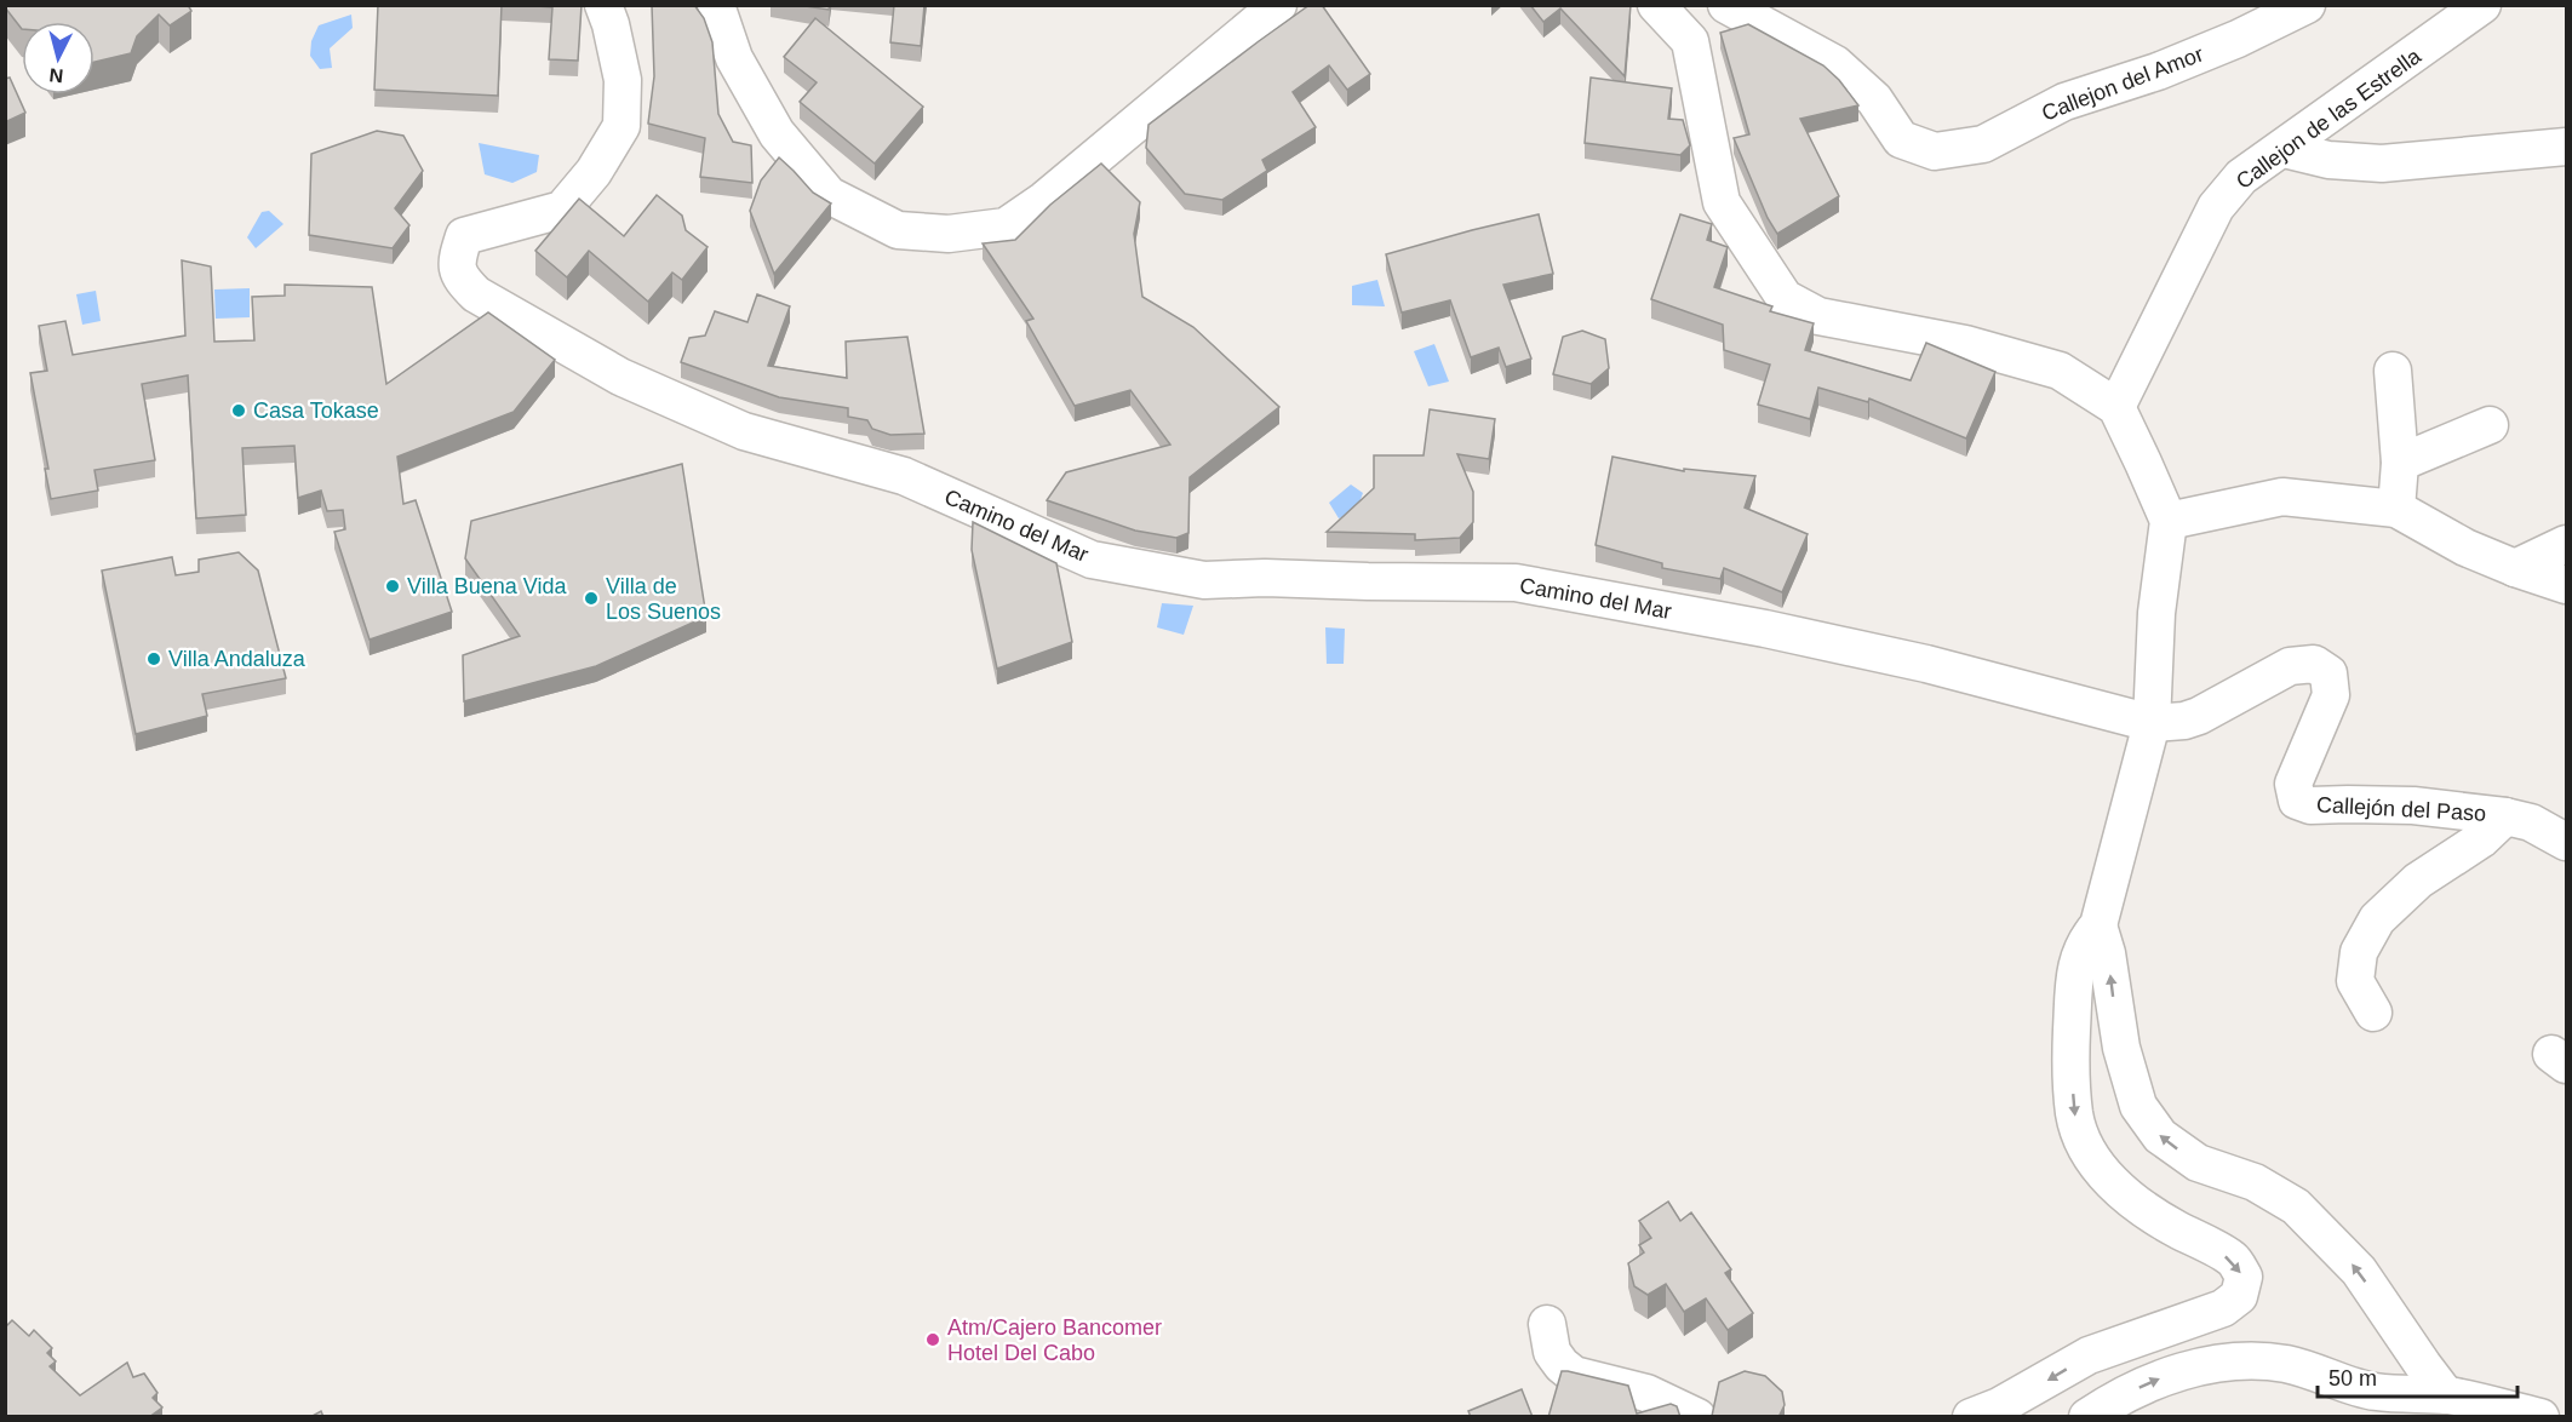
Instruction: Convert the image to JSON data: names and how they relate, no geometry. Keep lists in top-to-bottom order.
{
  "streets": {
    "street": [
      "Callejon del Amor",
      "Callejon de las Estrella",
      "Camino del Mar",
      "Callejón del Paso"
    ]
  },
  "crossings": [
    ["Camino del Mar", "Callejón del Paso"]
  ],
  "places": [
    "Casa Tokase",
    "Villa Buena Vida",
    "Villa de Los Suenos",
    "Villa Andaluza",
    "Atm/Cajero Bancomer Hotel Del Cabo"
  ],
  "scale_bar": "50 m",
  "north": "bottom"
}
